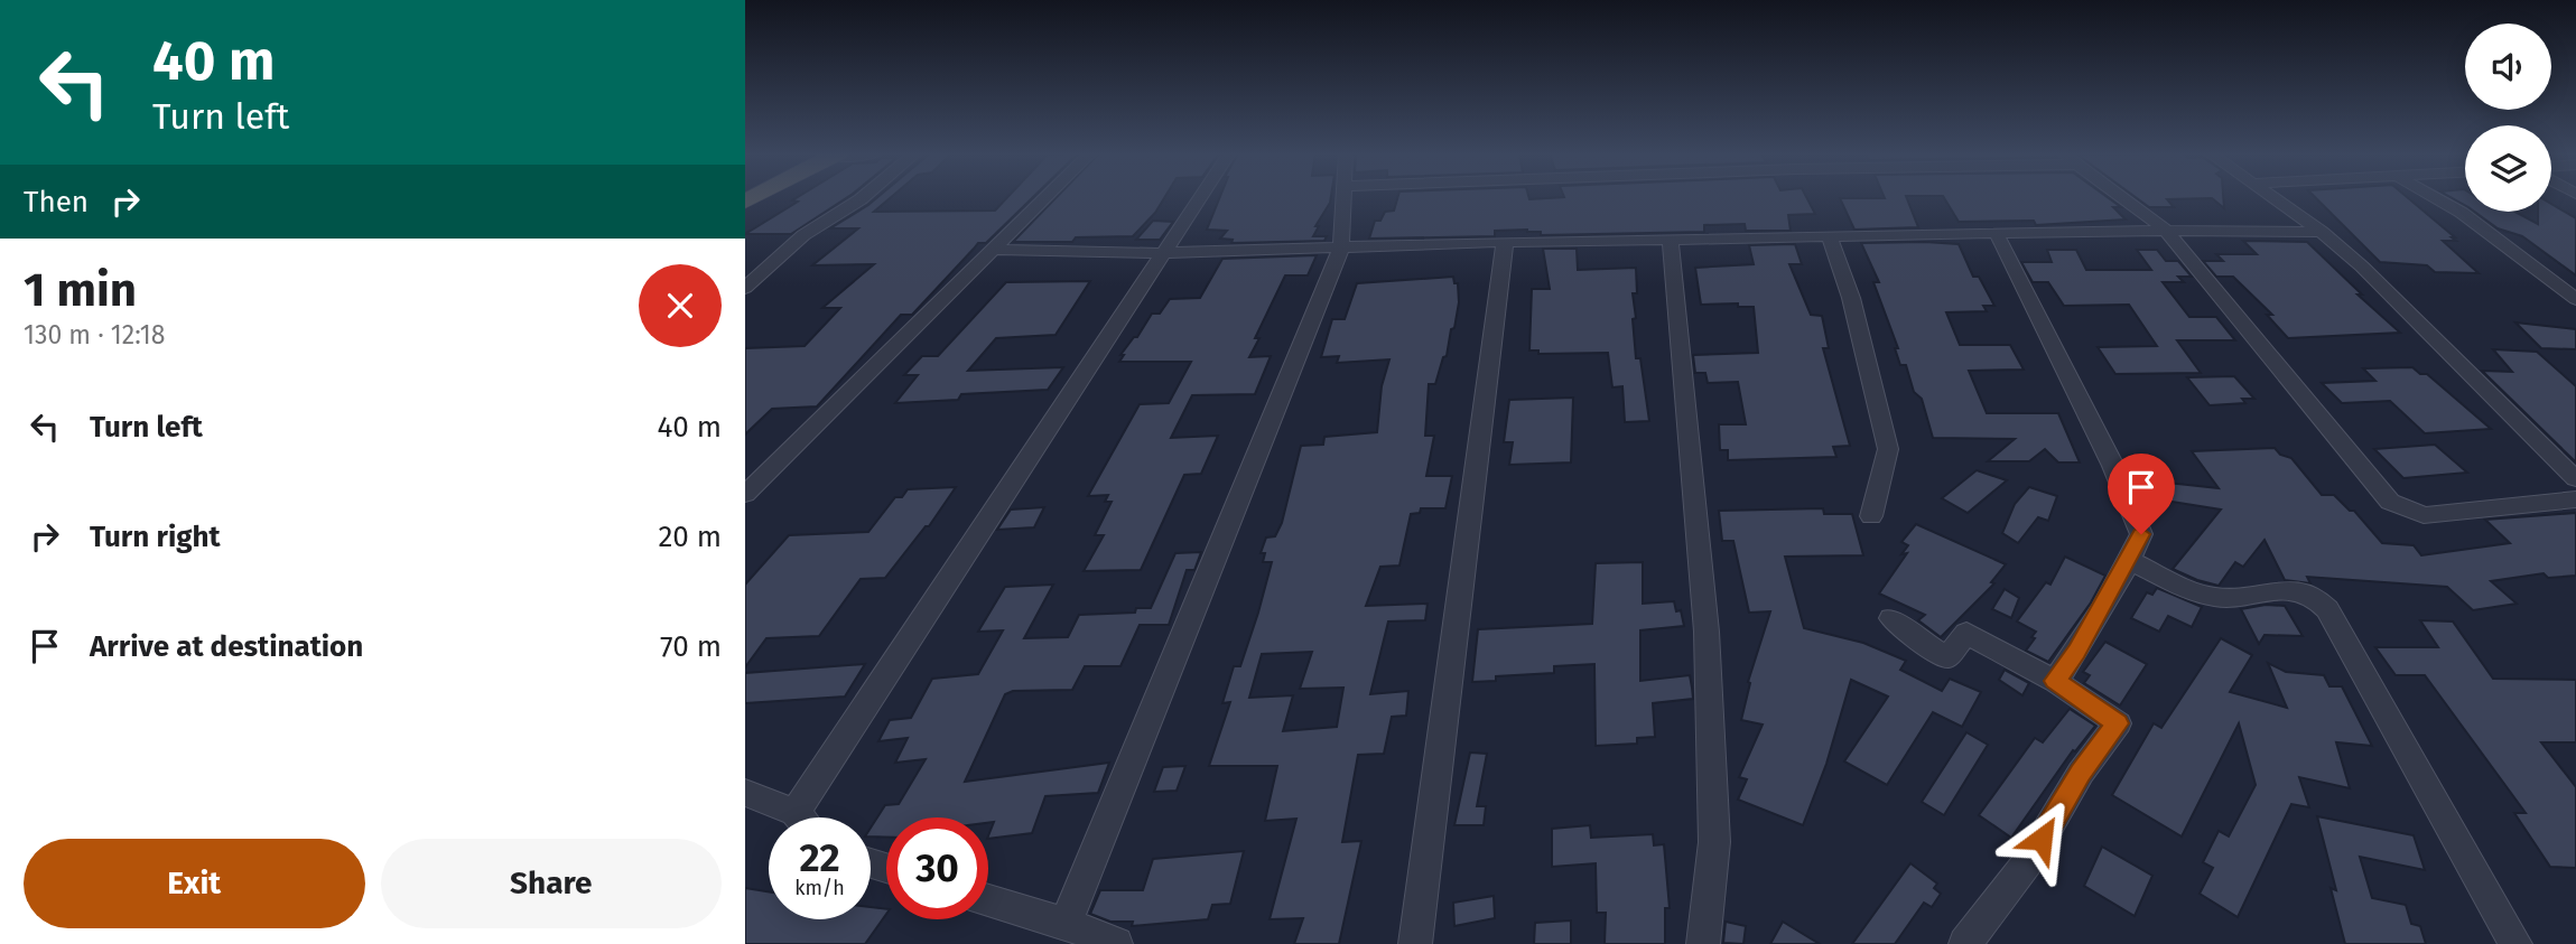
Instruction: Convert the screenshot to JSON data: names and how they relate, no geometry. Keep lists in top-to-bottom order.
{
  "page": {
    "turn": ["40 m", "Turn left"],
    "then": "Then",
    "heading": ["1 min", "130 m · 12:18"],
    "list": [
      {
        "name": "Turn left",
        "value": "40 m"
      },
      {
        "name": "Turn right",
        "value": "20 m"
      },
      {
        "name": "Arrive at destination",
        "value": "70 m"
      }
    ],
    "speed": "22 km/h",
    "limit": "30",
    "buttons": ["Exit", "Share"]
  }
}
